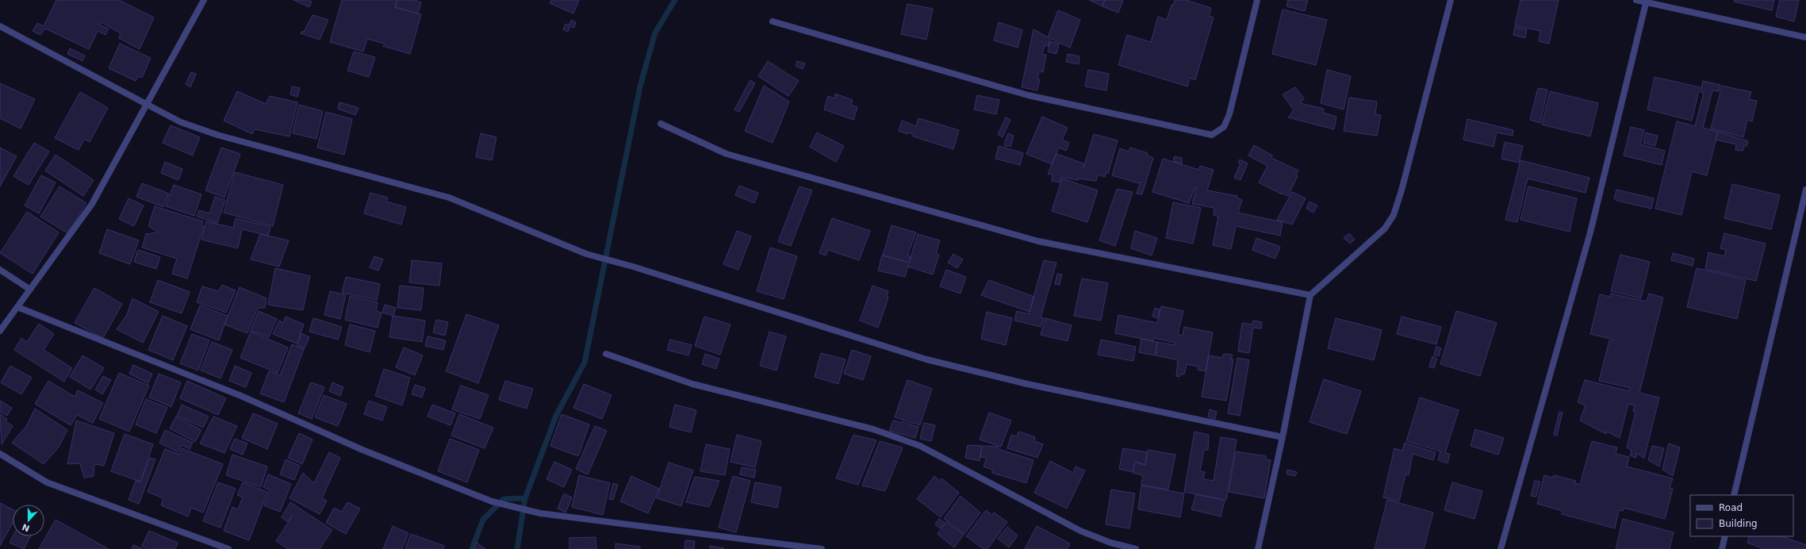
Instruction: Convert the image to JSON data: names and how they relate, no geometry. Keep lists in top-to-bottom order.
{
  "legend": ["Road", "Building"],
  "north": "bottom"
}
